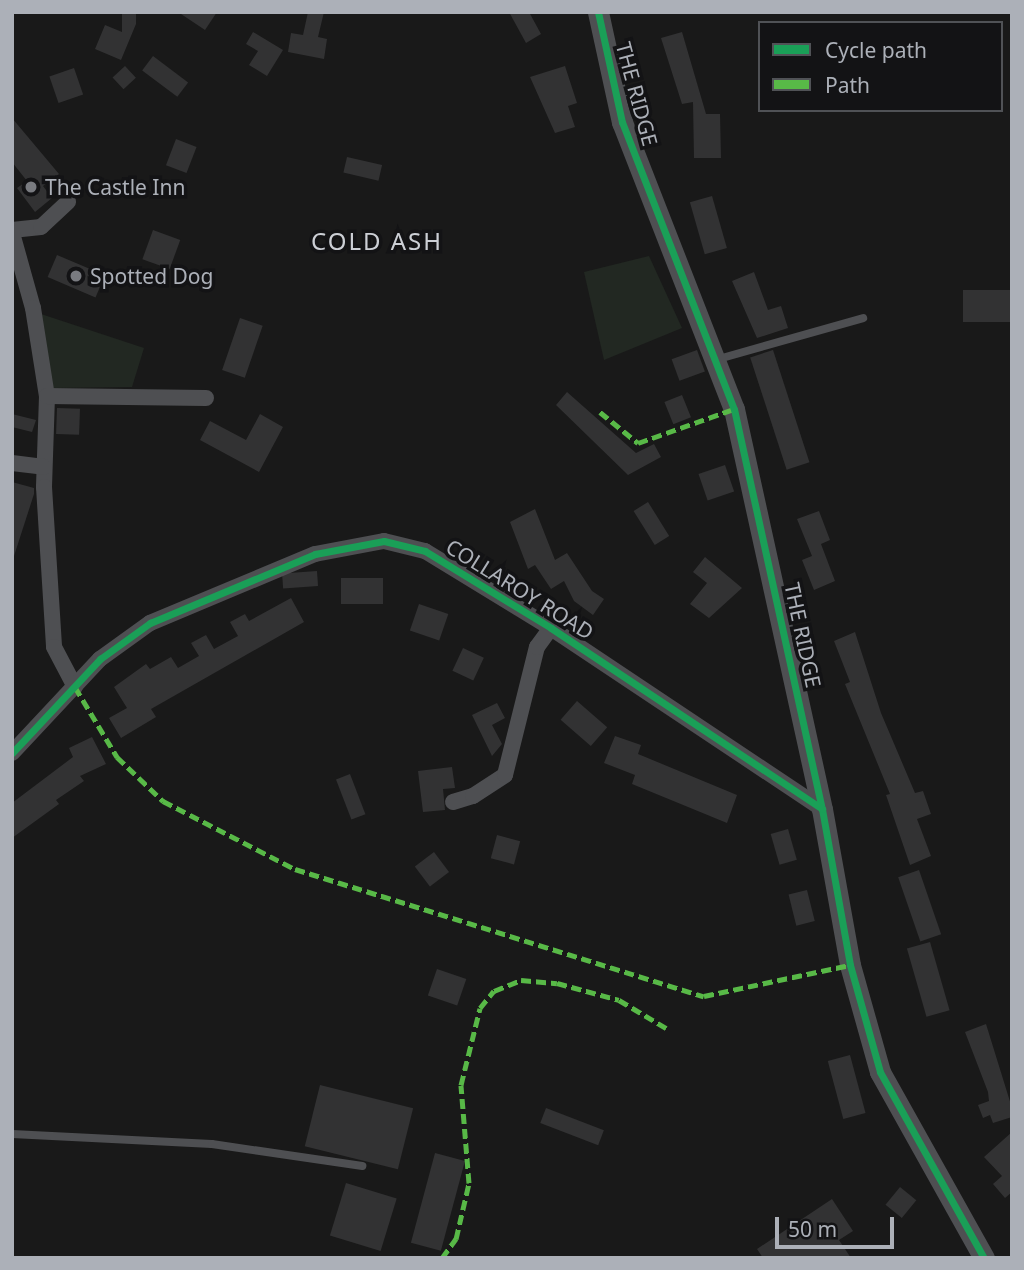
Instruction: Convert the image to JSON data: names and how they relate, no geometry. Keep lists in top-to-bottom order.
{
  "streets": {
    "street": ["THE RIDGE", "COLLAROY ROAD"]
  },
  "crossings": [
    ["THE RIDGE", "COLLAROY ROAD"]
  ],
  "districts": ["COLD ASH"],
  "places": ["The Castle Inn", "Spotted Dog"],
  "legend": ["Cycle path", "Path"],
  "scale_bar": "50 m"
}
